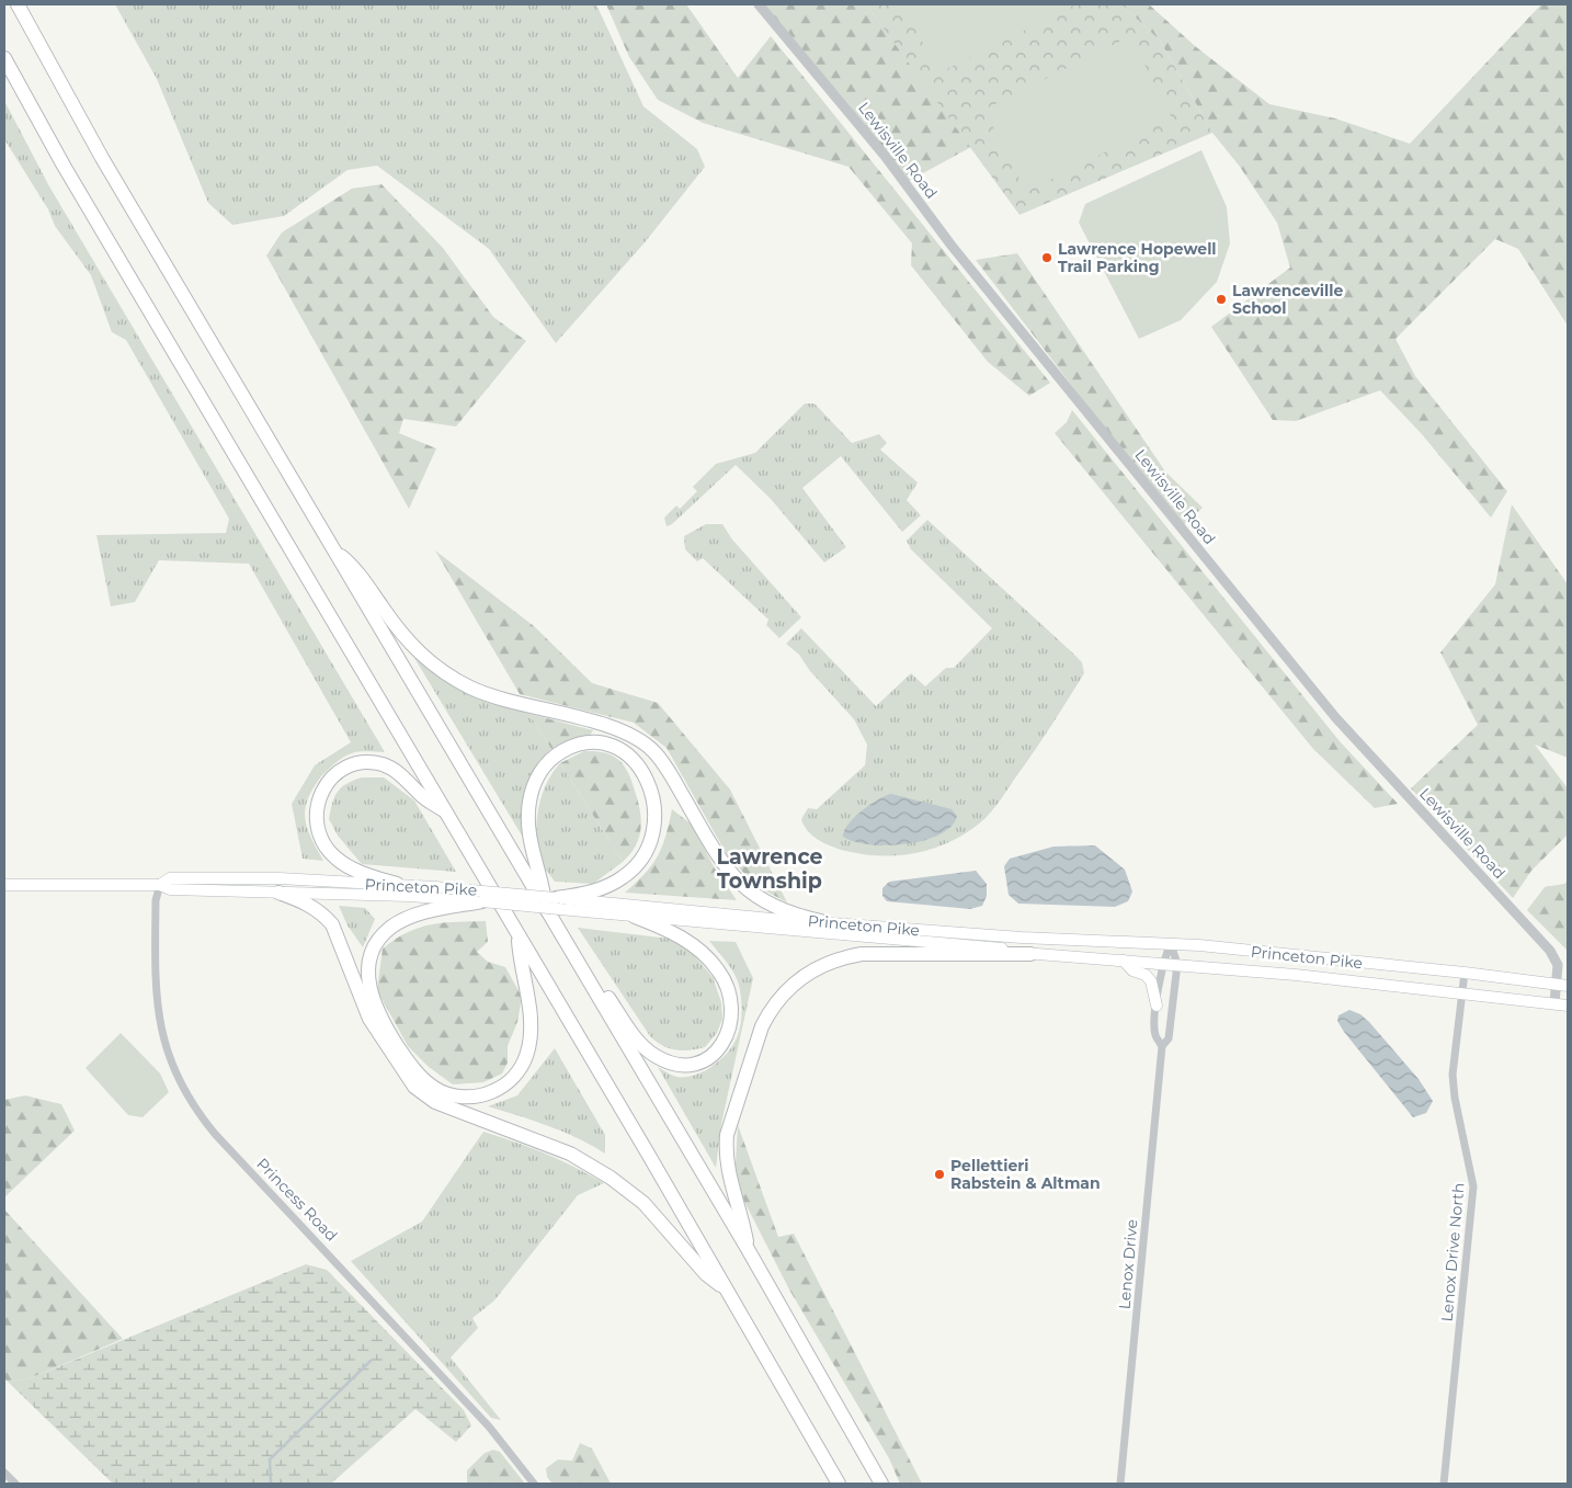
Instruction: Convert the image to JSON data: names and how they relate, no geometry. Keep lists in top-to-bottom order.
{
  "streets": {
    "main road": ["Princeton Pike"],
    "street": [
      "Lewisville Road",
      "Princess Road",
      "Lenox Drive North",
      "Lenox Drive"
    ]
  },
  "crossings": [
    ["Lewisville Road", "Princeton Pike"],
    ["Princeton Pike", "Princess Road"],
    ["Princeton Pike", "Lenox Drive North"],
    ["Princeton Pike", "Lenox Drive"]
  ],
  "districts": ["Lawrence Township"],
  "places": ["Lawrence Hopewell Trail Parking", "Lawrenceville School", "Pellettieri Rabstein & Altman"]
}
